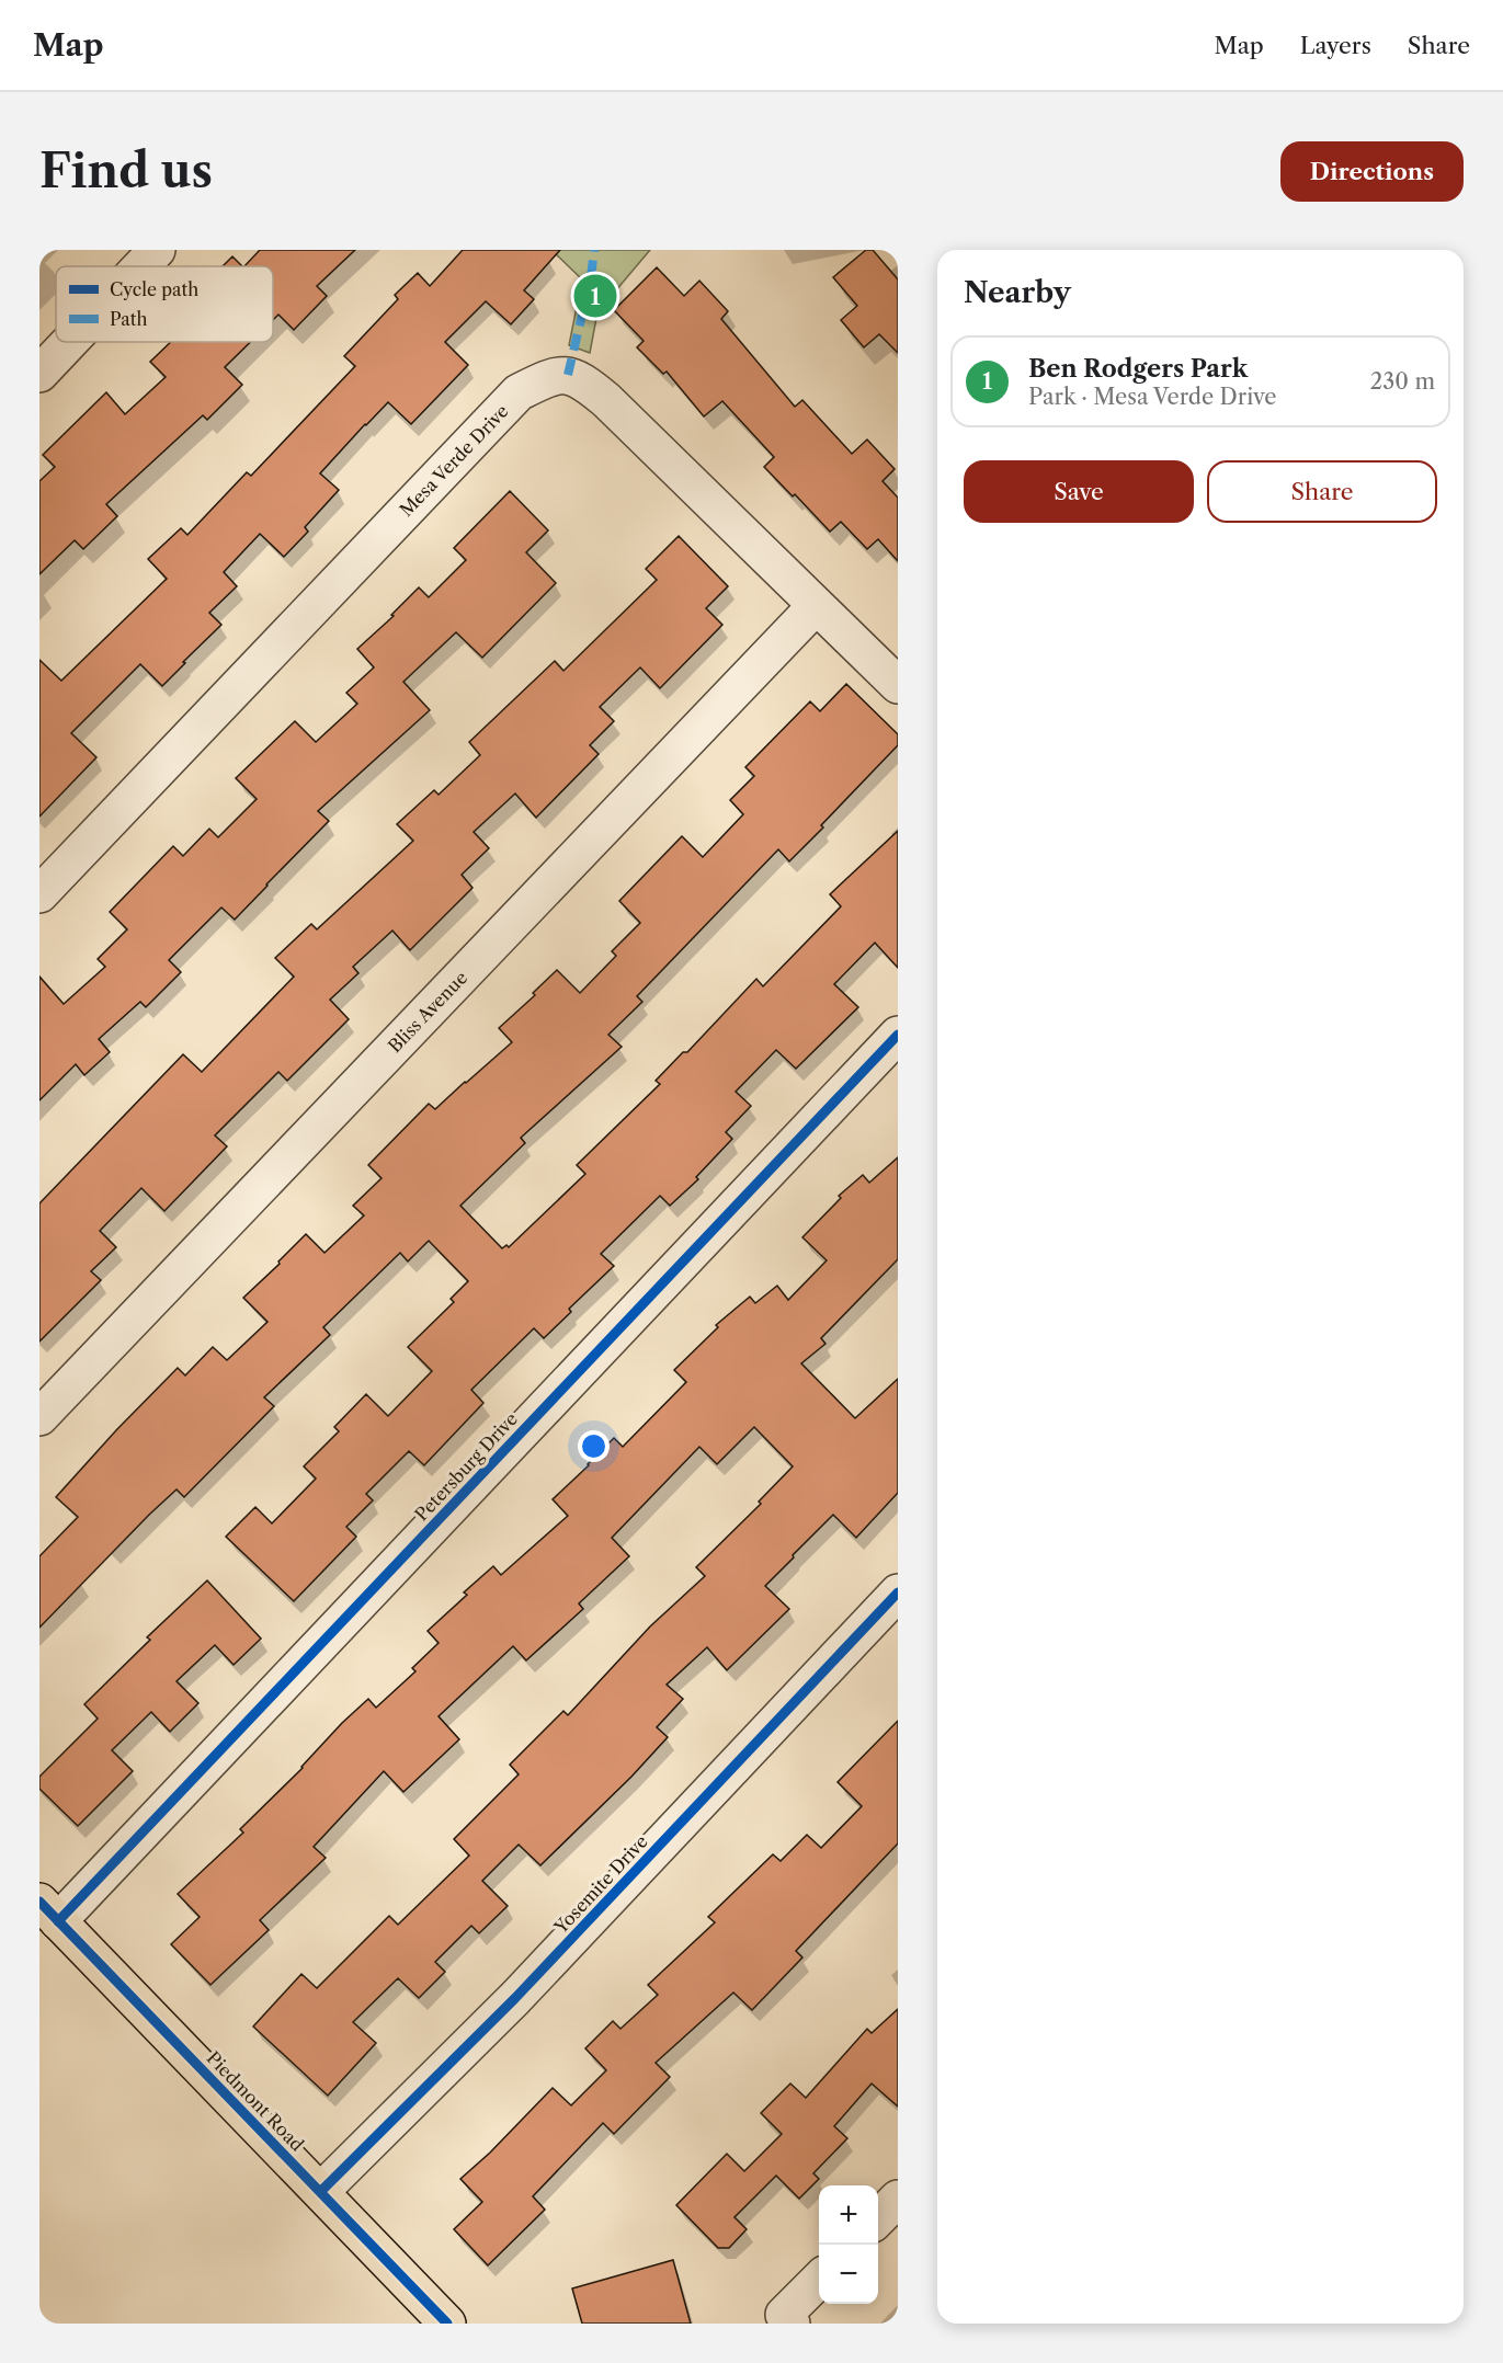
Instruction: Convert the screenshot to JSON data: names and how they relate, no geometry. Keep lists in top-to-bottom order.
{
  "streets": {
    "main road": ["Piedmont Road"],
    "street": [
      "Mesa Verde Drive",
      "Bliss Avenue",
      "Petersburg Drive",
      "Yosemite Drive"
    ]
  },
  "crossings": [
    ["Mesa Verde Drive", "Bliss Avenue"],
    ["Petersburg Drive", "Piedmont Road"],
    ["Yosemite Drive", "Piedmont Road"]
  ],
  "legend": ["Cycle path", "Path"],
  "page": {
    "header": "Map",
    "nav": ["Map", "Layers", "Share"],
    "buttons": [
      "Directions",
      ["Save", "Share"]
    ],
    "title": "Find us",
    "heading": "Nearby",
    "pins": "1",
    "list": [
      {
        "mark": "1",
        "name": "Ben Rodgers Park",
        "note": "Park · Mesa Verde Drive",
        "value": "230 m"
      }
    ],
    "map_buttons": ["+", "−"]
  }
}
